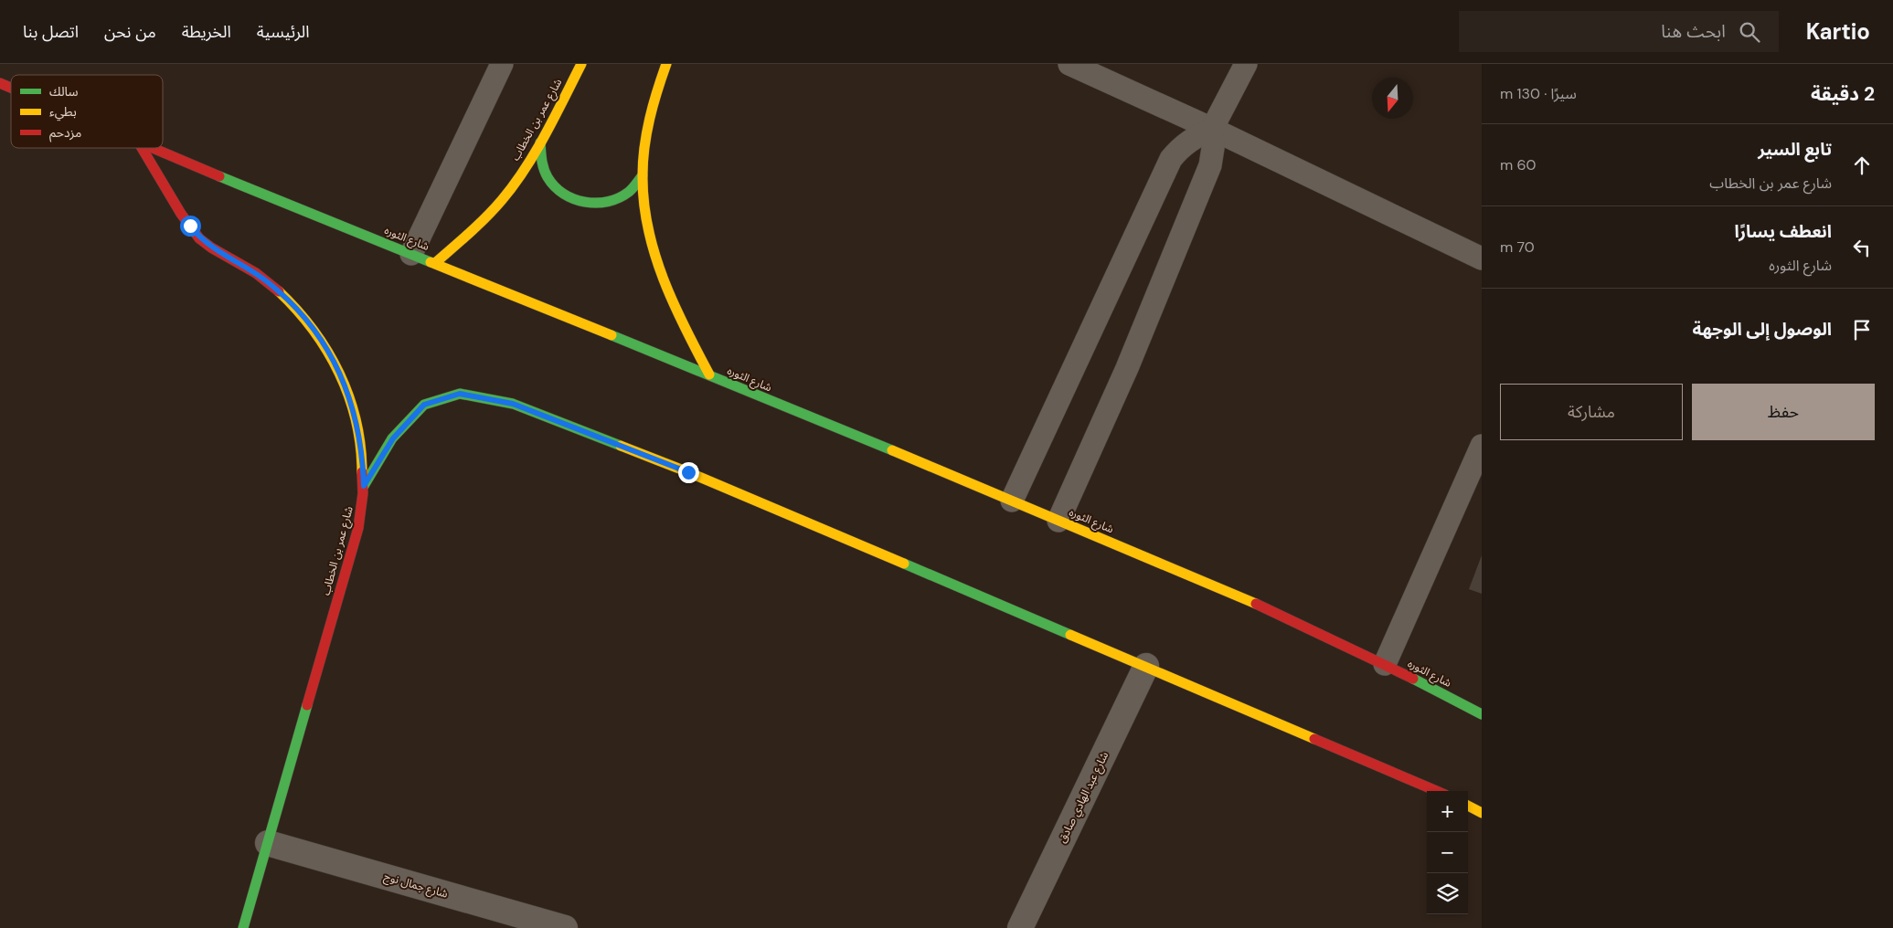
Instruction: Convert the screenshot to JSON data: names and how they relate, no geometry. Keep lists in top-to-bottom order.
{
  "streets": {
    "main road": ["شارع عمر بن الخطاب", "شارع الثوره"],
    "street": ["شارع عبد الهادي صادق", "شارع جمال نوح"]
  },
  "crossings": [
    ["شارع عمر بن الخطاب", "شارع الثوره"],
    ["شارع عمر بن الخطاب", "شارع جمال نوح"]
  ],
  "legend": ["سالك", "بطيء", "مزدحم"],
  "north": "bottom",
  "page": {
    "header": "Kartio",
    "search": "ابحث هنا",
    "nav": [
      "الرئيسية",
      "الخريطة",
      "من نحن",
      "اتصل بنا"
    ],
    "heading": ["2 دقيقة", "سيرًا · 130 m"],
    "list": [
      ["تابع السير", "شارع عمر بن الخطاب", "60 m"],
      ["انعطف يسارًا", "شارع الثوره", "70 m"],
      "الوصول إلى الوجهة"
    ],
    "buttons": ["حفظ", "مشاركة"],
    "map_buttons": ["+", "−"]
  }
}
